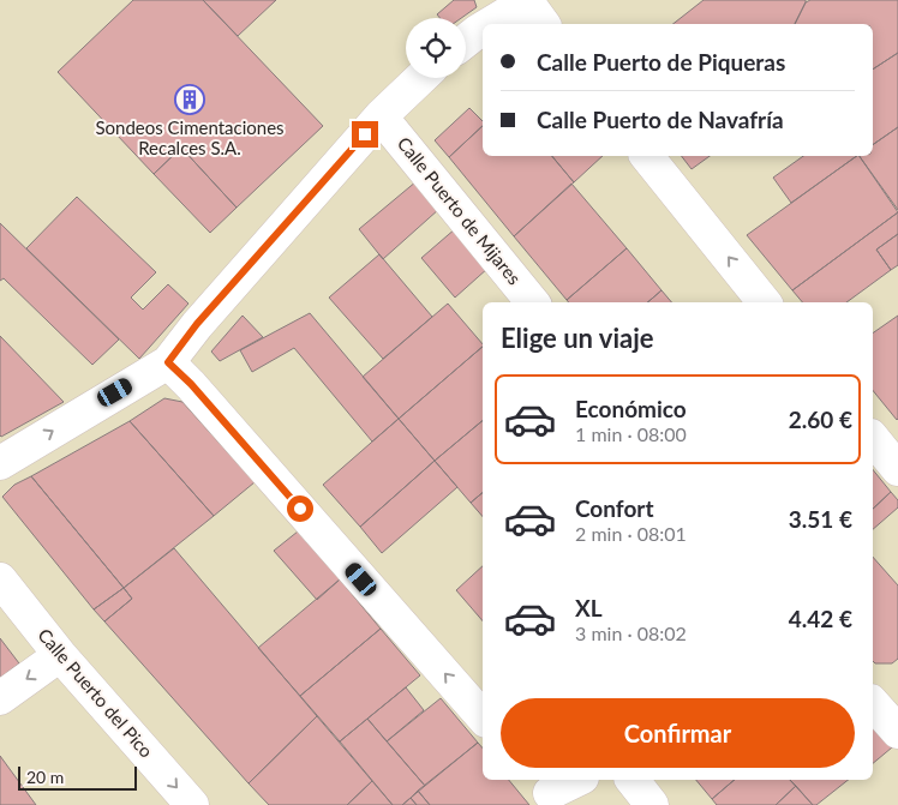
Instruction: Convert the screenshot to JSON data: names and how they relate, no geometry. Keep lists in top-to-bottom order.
{
  "streets": {
    "street": ["Calle Puerto de Mijares", "Calle Puerto del Pico"]
  },
  "places": {
    "building": ["Sondeos Cimentaciones Recalces S.A."]
  },
  "scale_bar": "20 m",
  "page": {
    "banner": ["Calle Puerto de Piqueras", "Calle Puerto de Navafría"],
    "heading": "Elige un viaje",
    "list": [
      {
        "name": "Económico",
        "note": "1 min · 08:00",
        "value": "2.60 €"
      },
      {
        "name": "Confort",
        "note": "2 min · 08:01",
        "value": "3.51 €"
      },
      {
        "name": "XL",
        "note": "3 min · 08:02",
        "value": "4.42 €"
      }
    ],
    "buttons": "Confirmar",
    "scale": "20 m"
  }
}
